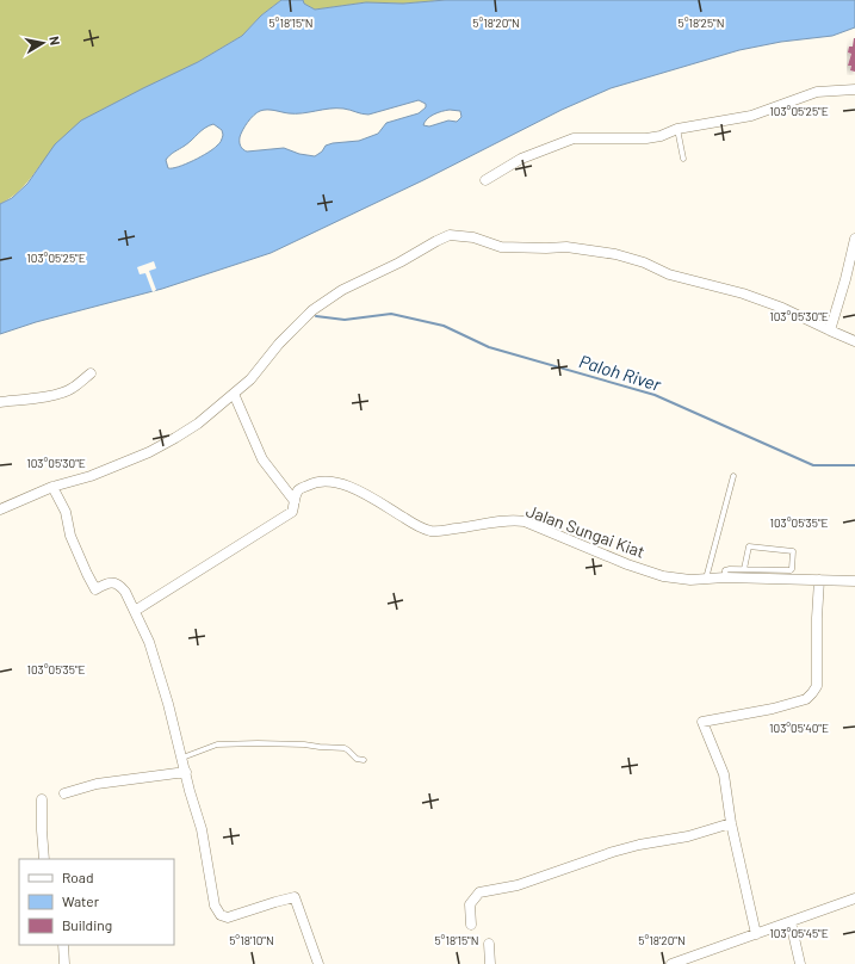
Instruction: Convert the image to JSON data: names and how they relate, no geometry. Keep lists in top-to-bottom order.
{
  "streets": {
    "street": ["Jalan Sungai Kiat"]
  },
  "water": ["Paloh River"],
  "legend": ["Road", "Water", "Building"],
  "north": "right",
  "coordinates": [
    "5°18'15\"N",
    "5°18'20\"N",
    "5°18'25\"N",
    "103°05'25\"E",
    "103°05'30\"E",
    "103°05'35\"E",
    "103°05'40\"E",
    "103°05'45\"E",
    "5°18'10\"N"
  ]
}
